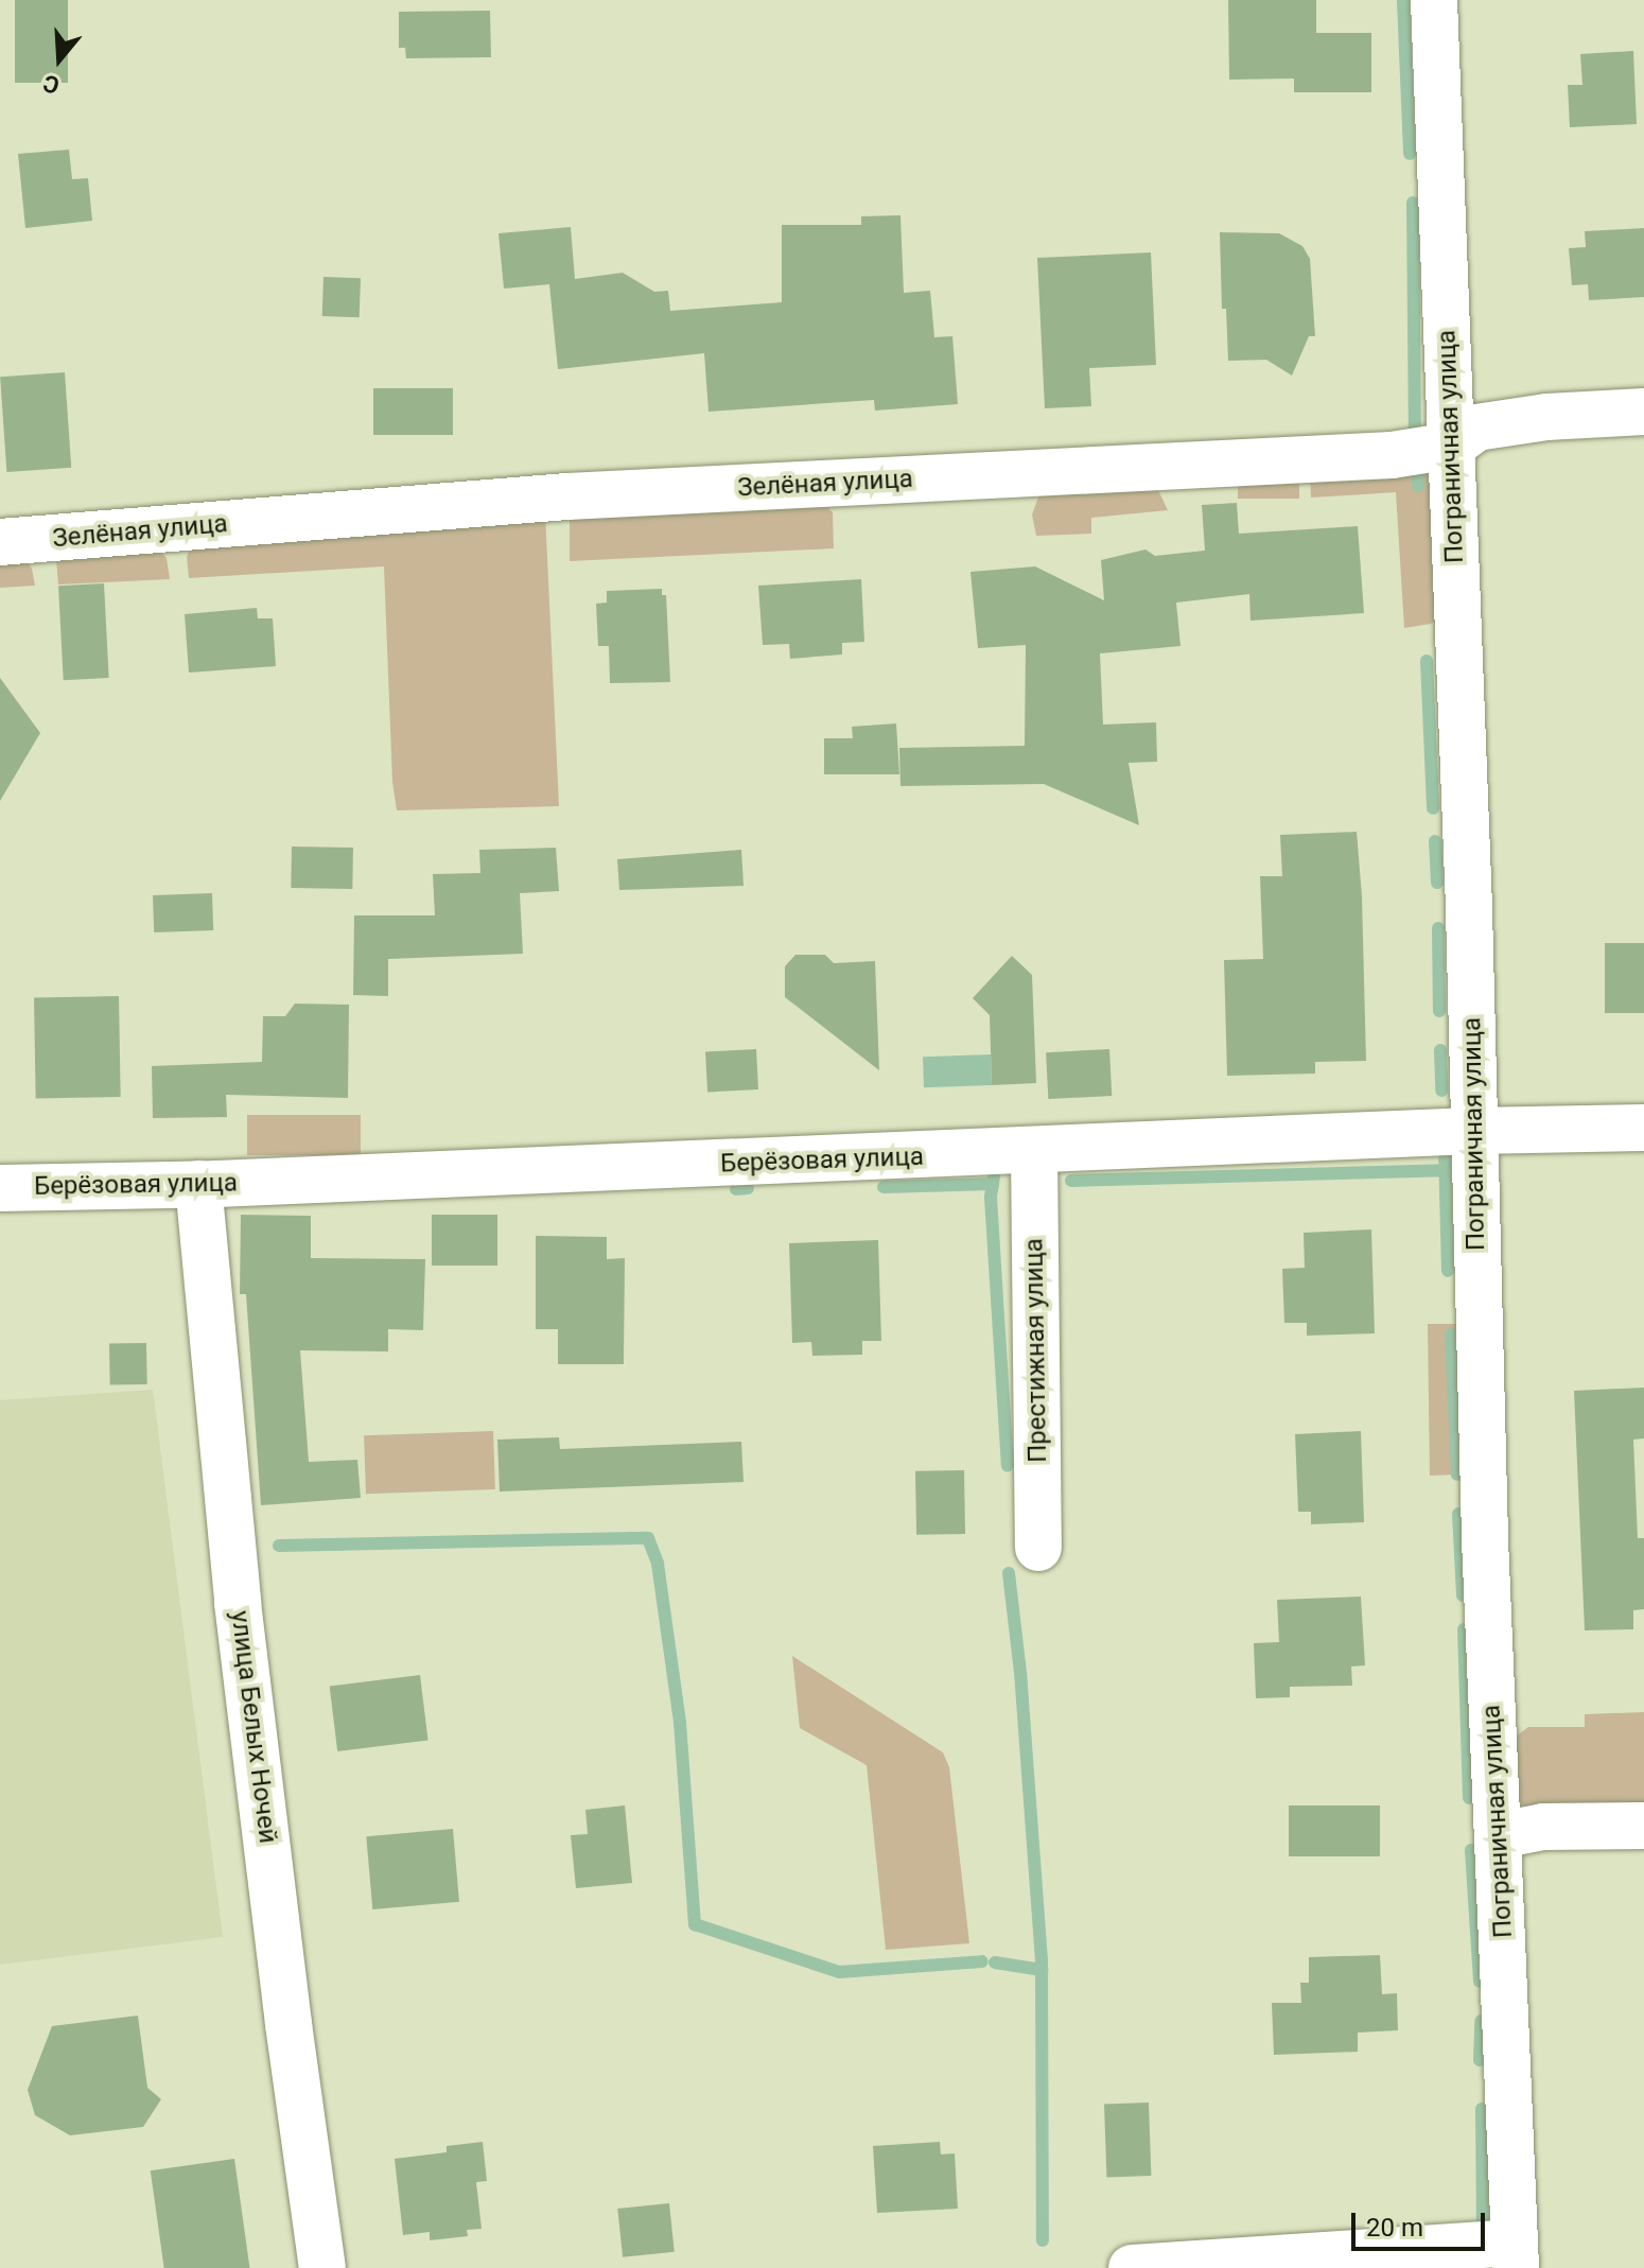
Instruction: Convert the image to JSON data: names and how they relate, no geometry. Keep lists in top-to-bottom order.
{
  "streets": {
    "street": [
      "Пограничная улица",
      "Зелёная улица",
      "Берёзовая улица",
      "Престижная улица",
      "улица Белых Ночей"
    ]
  },
  "crossings": [
    ["Пограничная улица", "Зелёная улица"],
    ["Пограничная улица", "Берёзовая улица"],
    ["Берёзовая улица", "Престижная улица"],
    ["Берёзовая улица", "улица Белых Ночей"]
  ],
  "scale_bar": "20 m",
  "north": "bottom"
}
